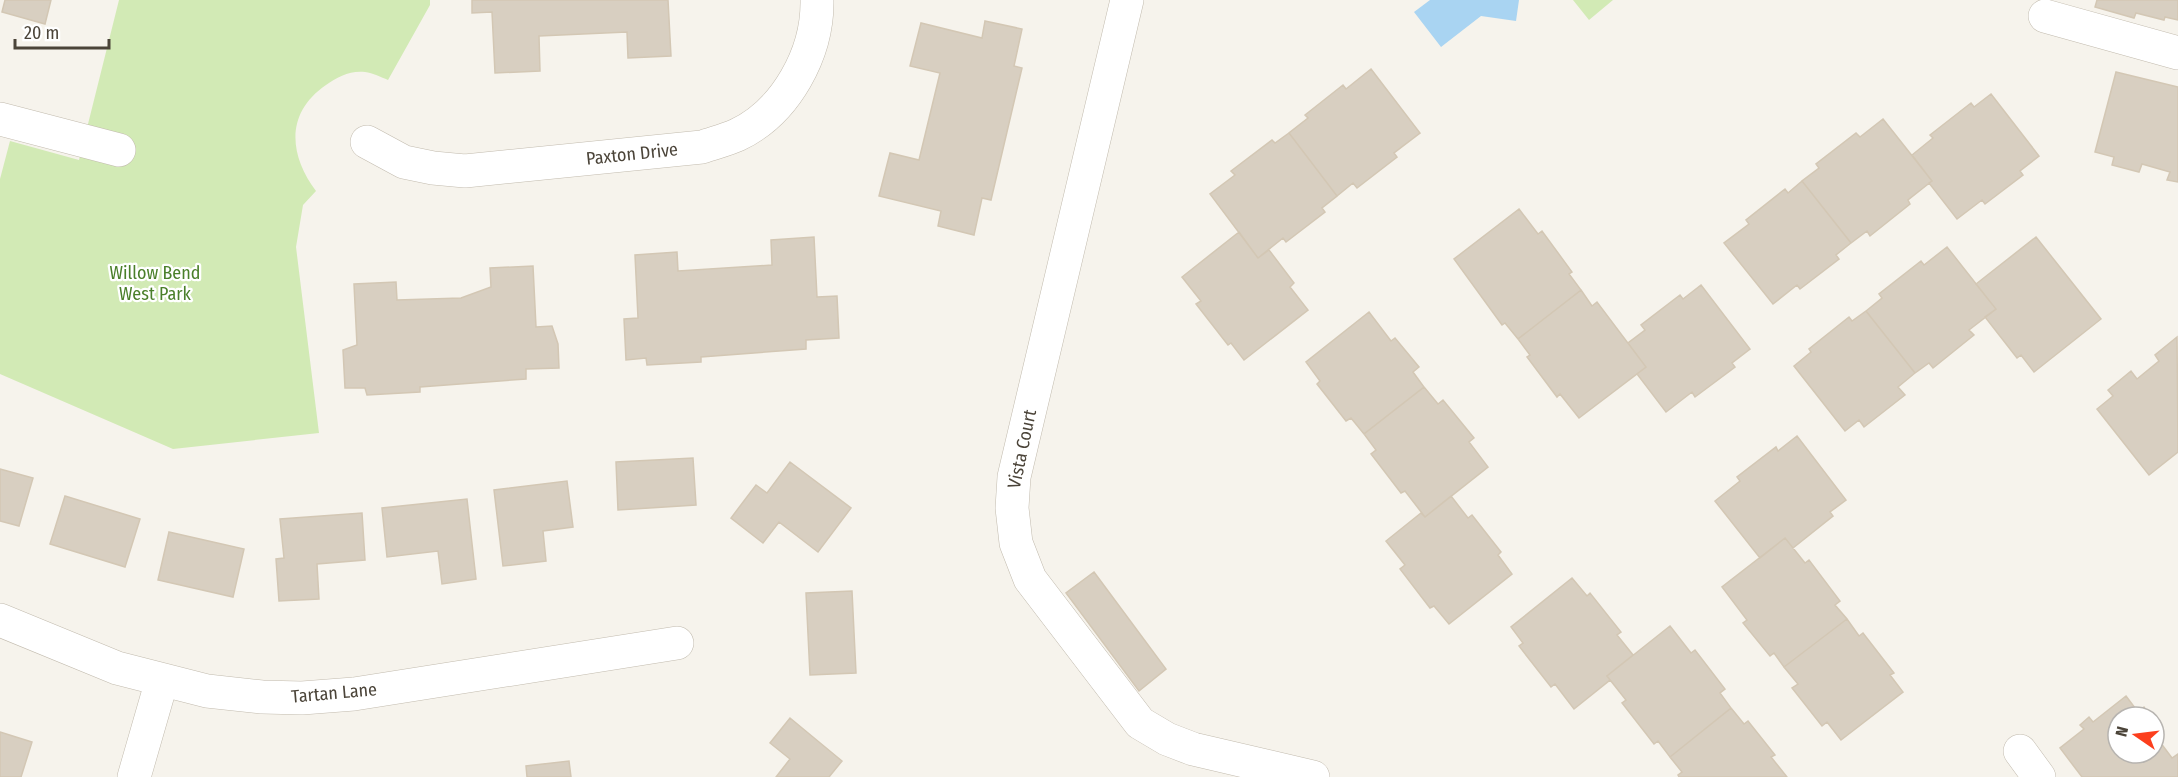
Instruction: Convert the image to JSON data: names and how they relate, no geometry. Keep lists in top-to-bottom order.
{
  "streets": {
    "street": ["Paxton Drive", "Vista Court", "Tartan Lane"]
  },
  "parks": ["Willow Bend West Park"],
  "scale_bar": "20 m",
  "north": "left"
}
